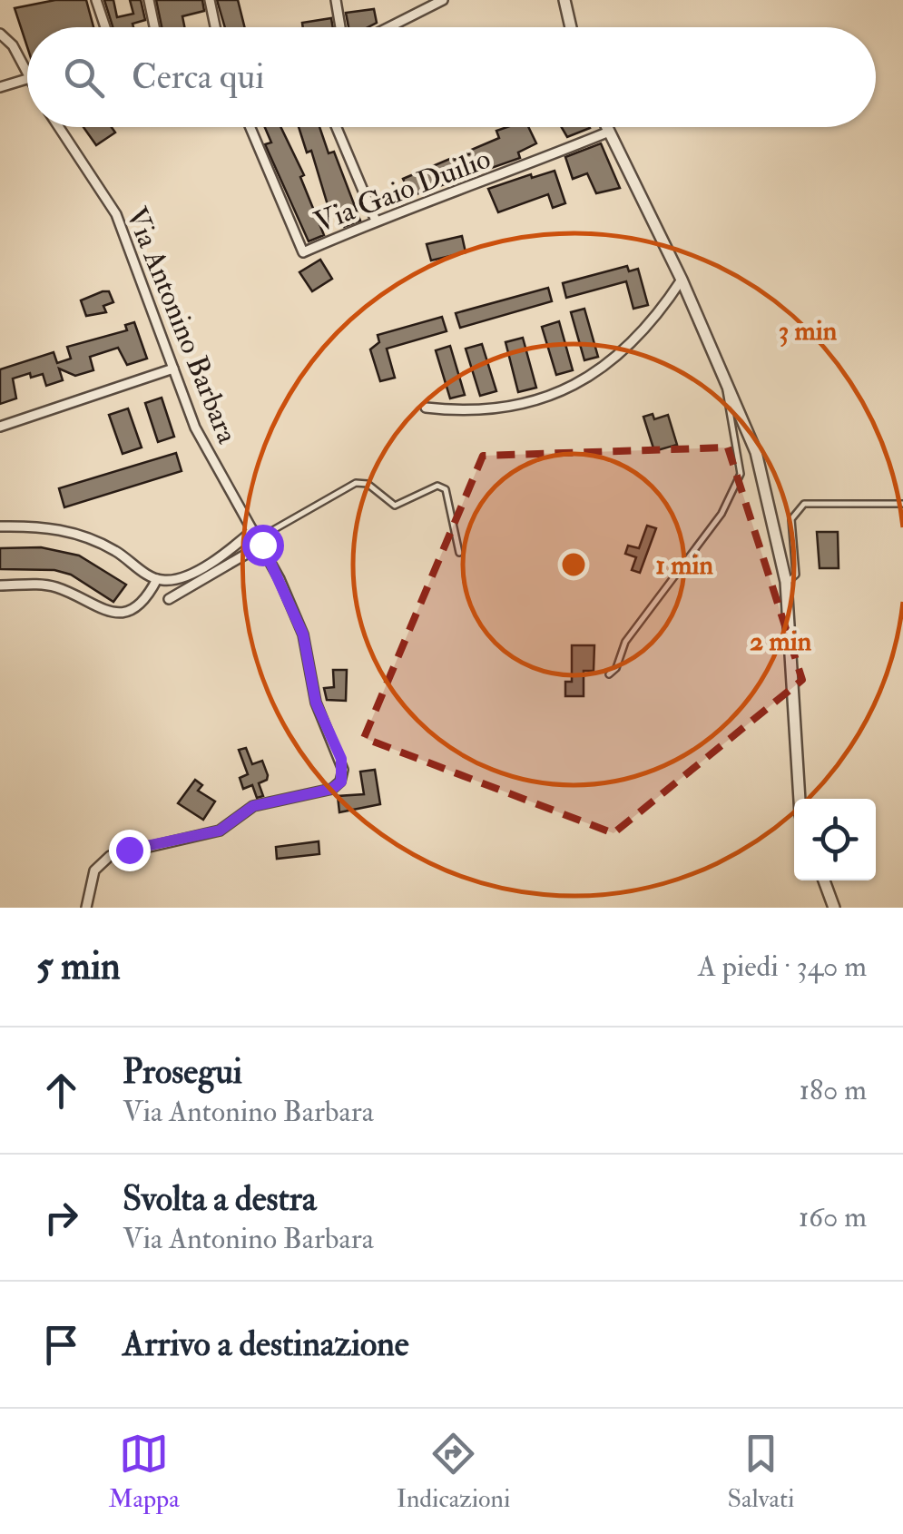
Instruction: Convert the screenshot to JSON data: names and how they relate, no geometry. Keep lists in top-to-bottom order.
{
  "streets": {
    "street": ["Via Gaio Duilio", "Via Antonino Barbara"]
  },
  "page": {
    "search": "Cerca qui",
    "heading": ["5 min", "A piedi · 340 m"],
    "list": [
      ["Prosegui", "Via Antonino Barbara", "180 m"],
      ["Svolta a destra", "Via Antonino Barbara", "160 m"],
      "Arrivo a destinazione"
    ],
    "nav": ["Mappa", "Indicazioni", "Salvati"]
  },
  "rings": ["3 min", "1 min", "2 min"]
}
